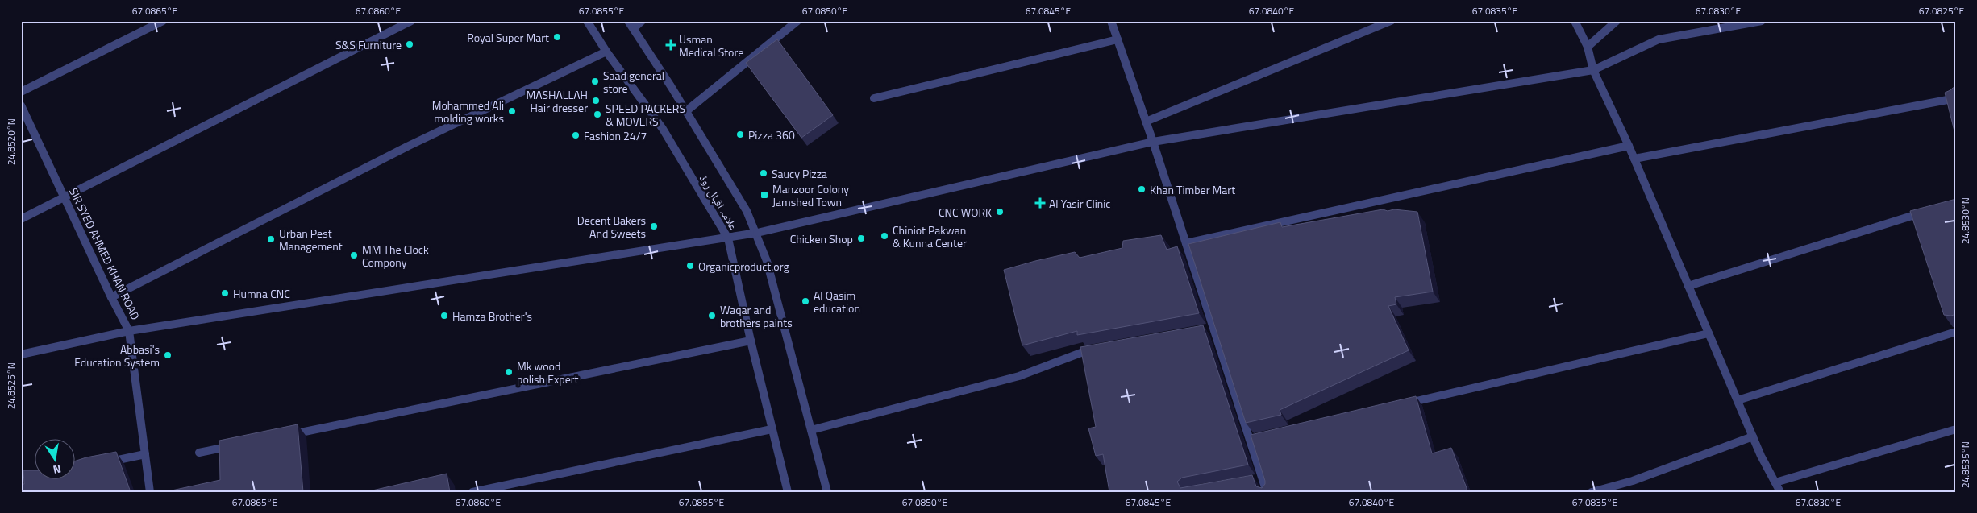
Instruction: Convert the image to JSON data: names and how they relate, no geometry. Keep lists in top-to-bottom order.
{
  "streets": {
    "street": ["علامہ اقبال روڈ", "SIR SYED AHMED KHAN ROAD"]
  },
  "places": {
    "other": [
      "Royal Super Mart",
      "S&S Furniture",
      "Saad general store",
      "MASHALLAH Hair dresser",
      "Mohammed Ali molding works",
      "SPEED PACKERS & MOVERS",
      "Pizza 360",
      "Fashion 24/7",
      "Saucy Pizza",
      "Khan Timber Mart",
      "CNC WORK",
      "Decent Bakers And Sweets",
      "Chiniot Pakwan & Kunna Center",
      "Chicken Shop",
      "Urban Pest Management",
      "MM The Clock Compony",
      "Organicproduct.org",
      "Humna CNC",
      "Al Qasim education",
      "Hamza Brother's",
      "Waqar and brothers paints",
      "Abbasi's Education System",
      "Mk wood polish Expert"
    ],
    "health": ["Usman Medical Store", "Al Yasir Clinic"],
    "transit": ["Manzoor Colony Jamshed Town"]
  },
  "north": "bottom",
  "coordinates": [
    "67.0865°E",
    "67.0860°E",
    "67.0855°E",
    "67.0850°E",
    "67.0845°E",
    "67.0840°E",
    "67.0835°E",
    "67.0830°E",
    "67.0825°E",
    "24.8520°N",
    "24.8530°N",
    "24.8525°N",
    "24.8535°N"
  ]
}
